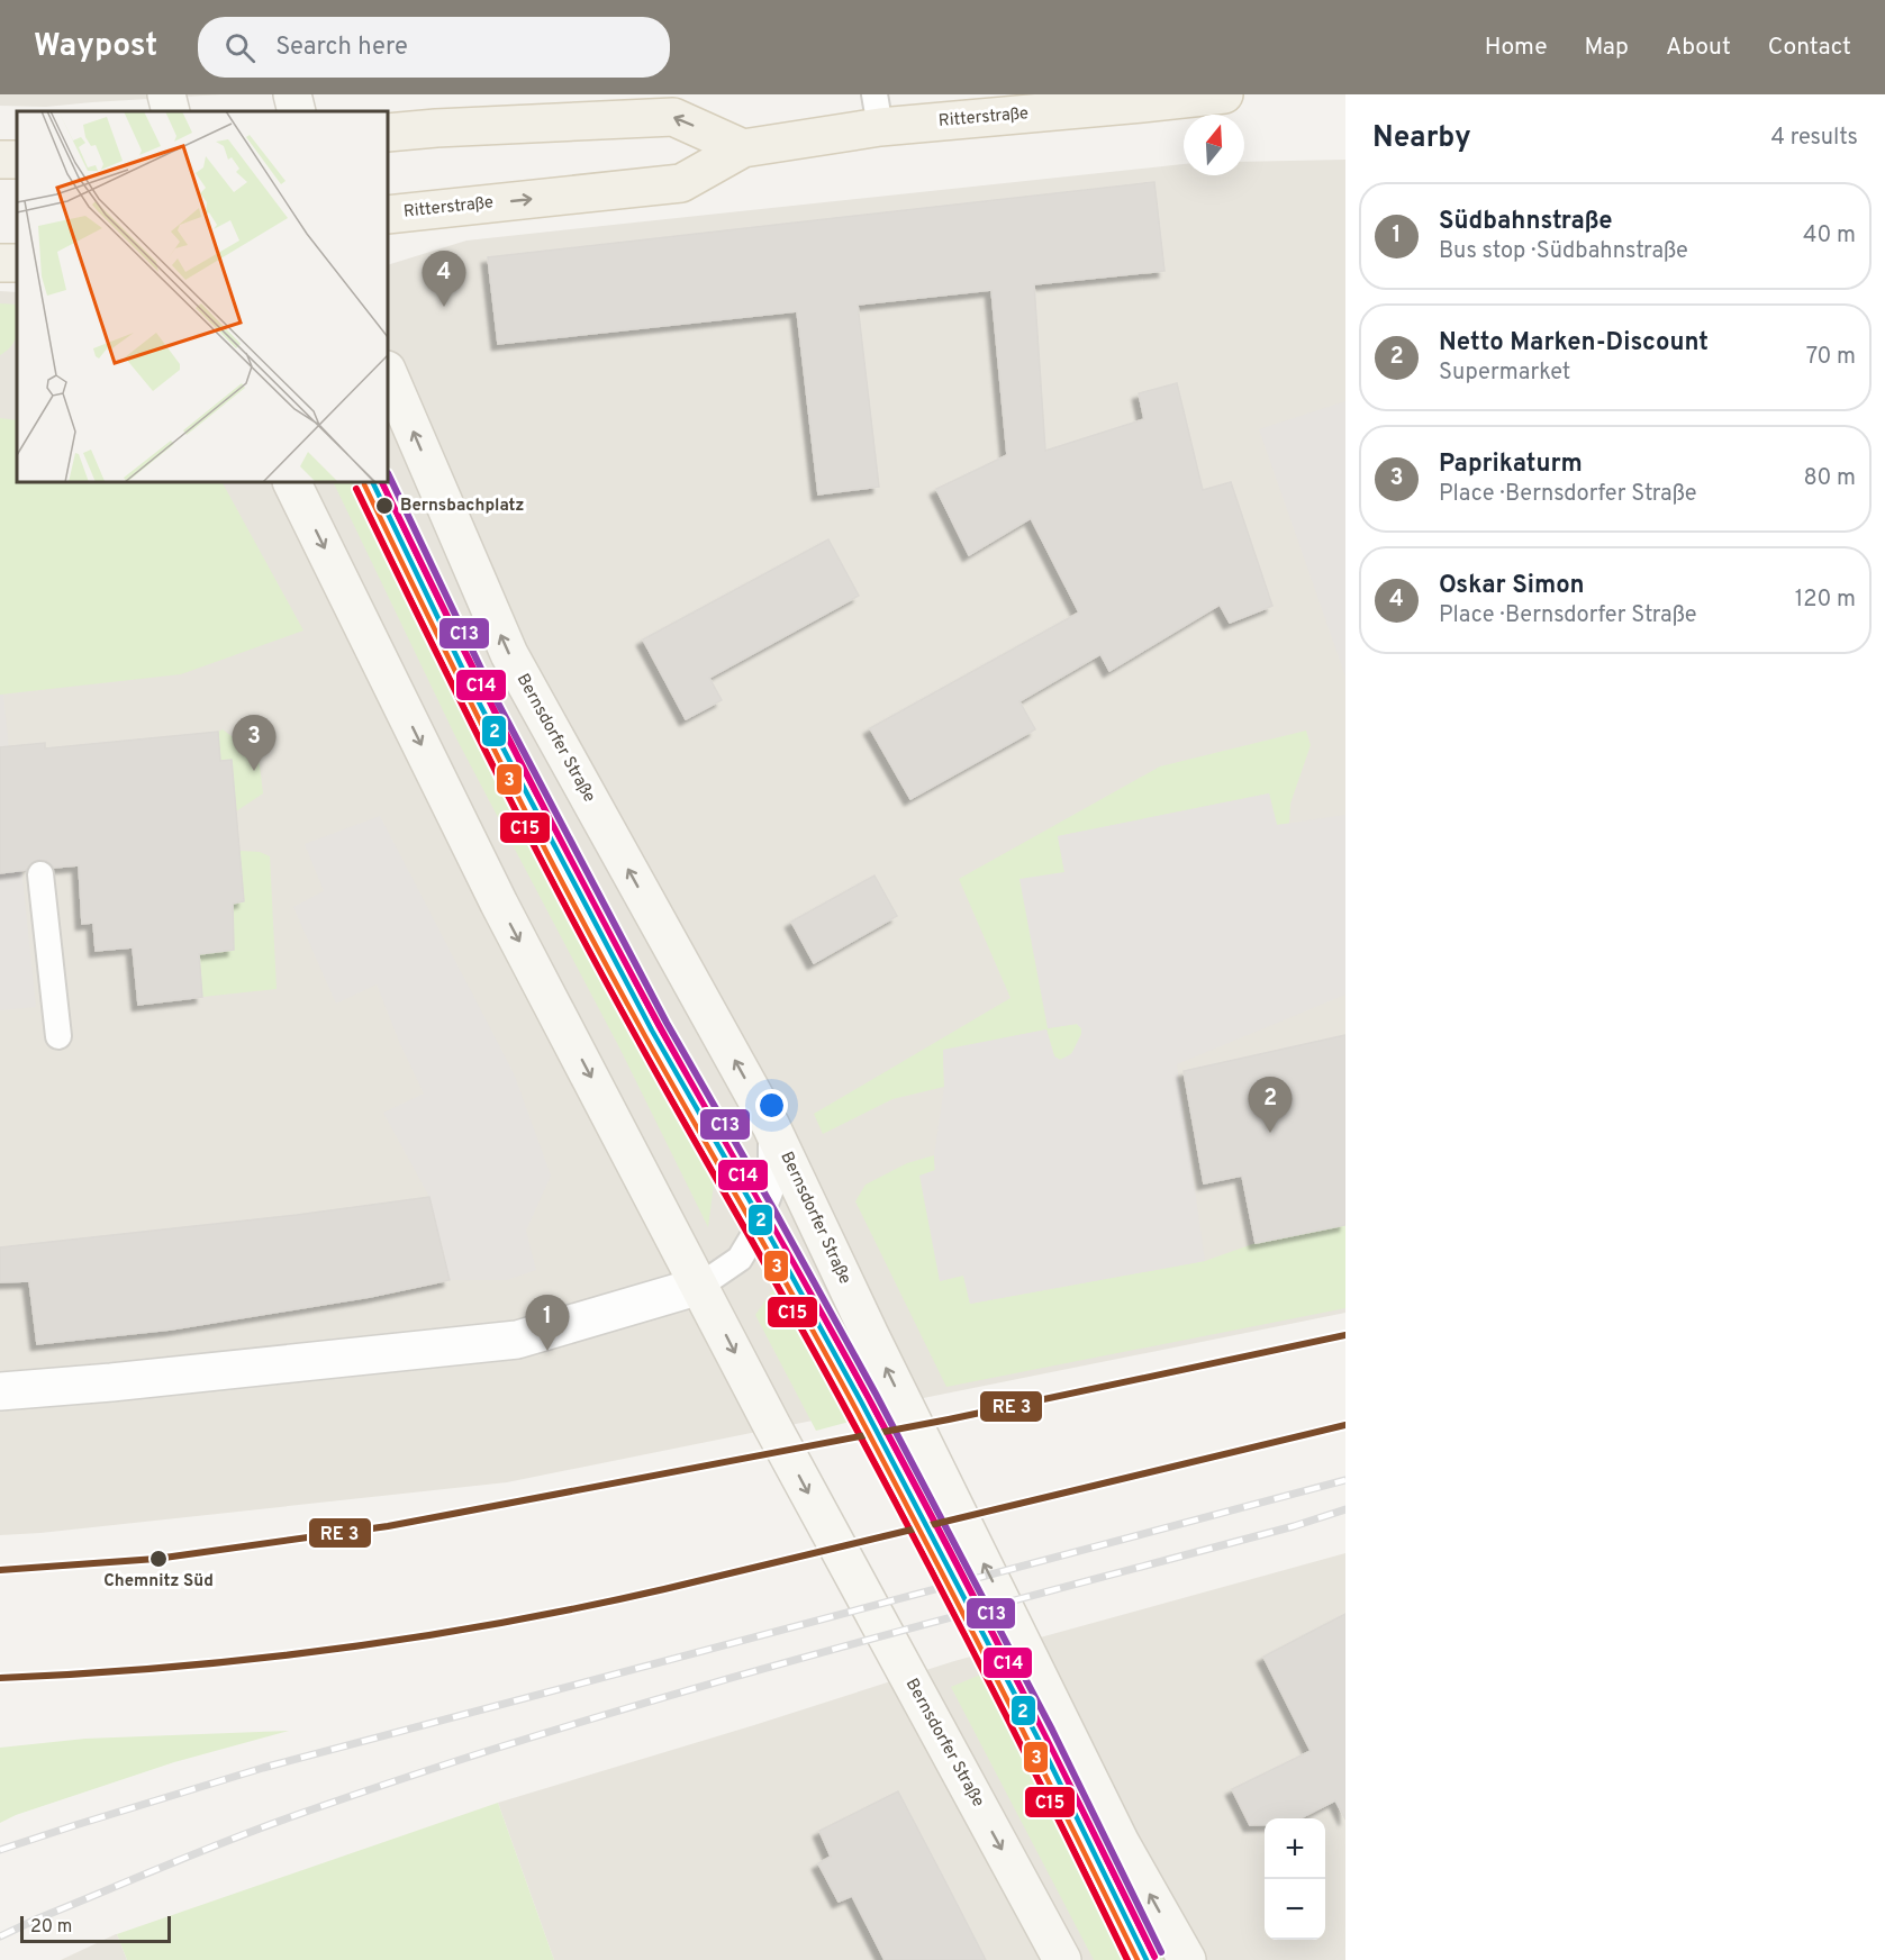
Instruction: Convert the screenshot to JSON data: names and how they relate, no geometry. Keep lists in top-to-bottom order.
{
  "streets": {
    "main road": ["Ritterstraße"],
    "street": ["Bernsdorfer Straße"]
  },
  "places": ["Bernsbachplatz", "Chemnitz Süd"],
  "lines": [
    "transit line C13",
    "transit line 2",
    "transit line C14",
    "tram line 3",
    "transit line C15"
  ],
  "scale_bar": "20 m",
  "north": "top",
  "page": {
    "header": "Waypost",
    "search": "Search here",
    "nav": [
      "Home",
      "Map",
      "About",
      "Contact"
    ],
    "heading": ["Nearby", "4 results"],
    "list": [
      {
        "mark": "1",
        "name": "Südbahnstraße",
        "note": "Bus stop · Südbahnstraße",
        "value": "40 m"
      },
      {
        "mark": "2",
        "name": "Netto Marken-Discount",
        "note": "Supermarket",
        "value": "70 m"
      },
      {
        "mark": "3",
        "name": "Paprikaturm",
        "note": "Place · Bernsdorfer Straße",
        "value": "80 m"
      },
      {
        "mark": "4",
        "name": "Oskar Simon",
        "note": "Place · Bernsdorfer Straße",
        "value": "120 m"
      }
    ],
    "pins": [
      "4",
      "3",
      "2",
      "1"
    ],
    "map_buttons": ["+", "−"],
    "scale": "20 m"
  }
}
